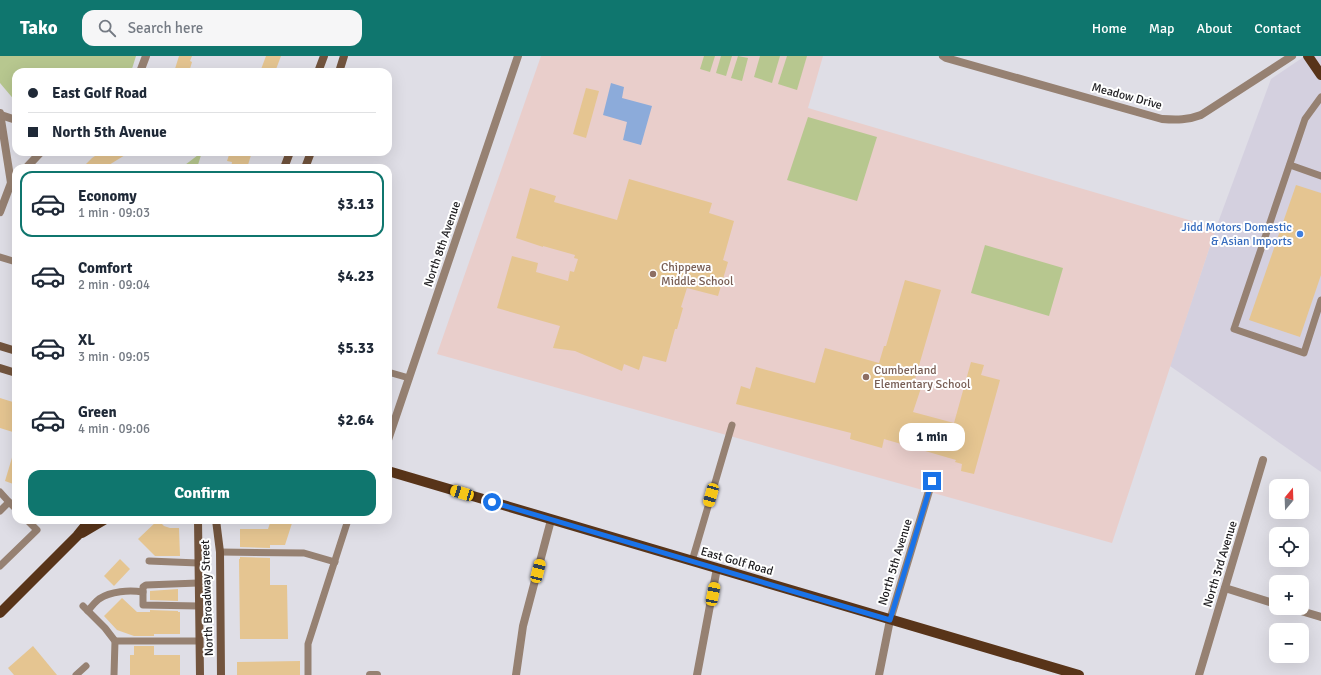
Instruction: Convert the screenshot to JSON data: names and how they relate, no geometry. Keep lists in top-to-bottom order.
{
  "streets": {
    "main road": ["East Golf Road"],
    "street": [
      "Meadow Drive",
      "North 8th Avenue",
      "North 5th Avenue",
      "North 3rd Avenue",
      "North Broadway Street"
    ]
  },
  "crossings": [
    ["East Golf Road", "North 5th Avenue"]
  ],
  "places": ["Jidd Motors Domestic & Asian Imports", "Chippewa Middle School", "Cumberland Elementary School"],
  "north": "top",
  "page": {
    "header": "Tako",
    "search": "Search here",
    "nav": [
      "Home",
      "Map",
      "About",
      "Contact"
    ],
    "banner": ["East Golf Road", "North 5th Avenue"],
    "list": [
      {
        "name": "Economy",
        "note": "1 min · 09:03",
        "value": "$3.13"
      },
      {
        "name": "Comfort",
        "note": "2 min · 09:04",
        "value": "$4.23"
      },
      {
        "name": "XL",
        "note": "3 min · 09:05",
        "value": "$5.33"
      },
      {
        "name": "Green",
        "note": "4 min · 09:06",
        "value": "$2.64"
      }
    ],
    "bubble": "1 min",
    "buttons": "Confirm",
    "map_buttons": ["+", "−"]
  }
}
